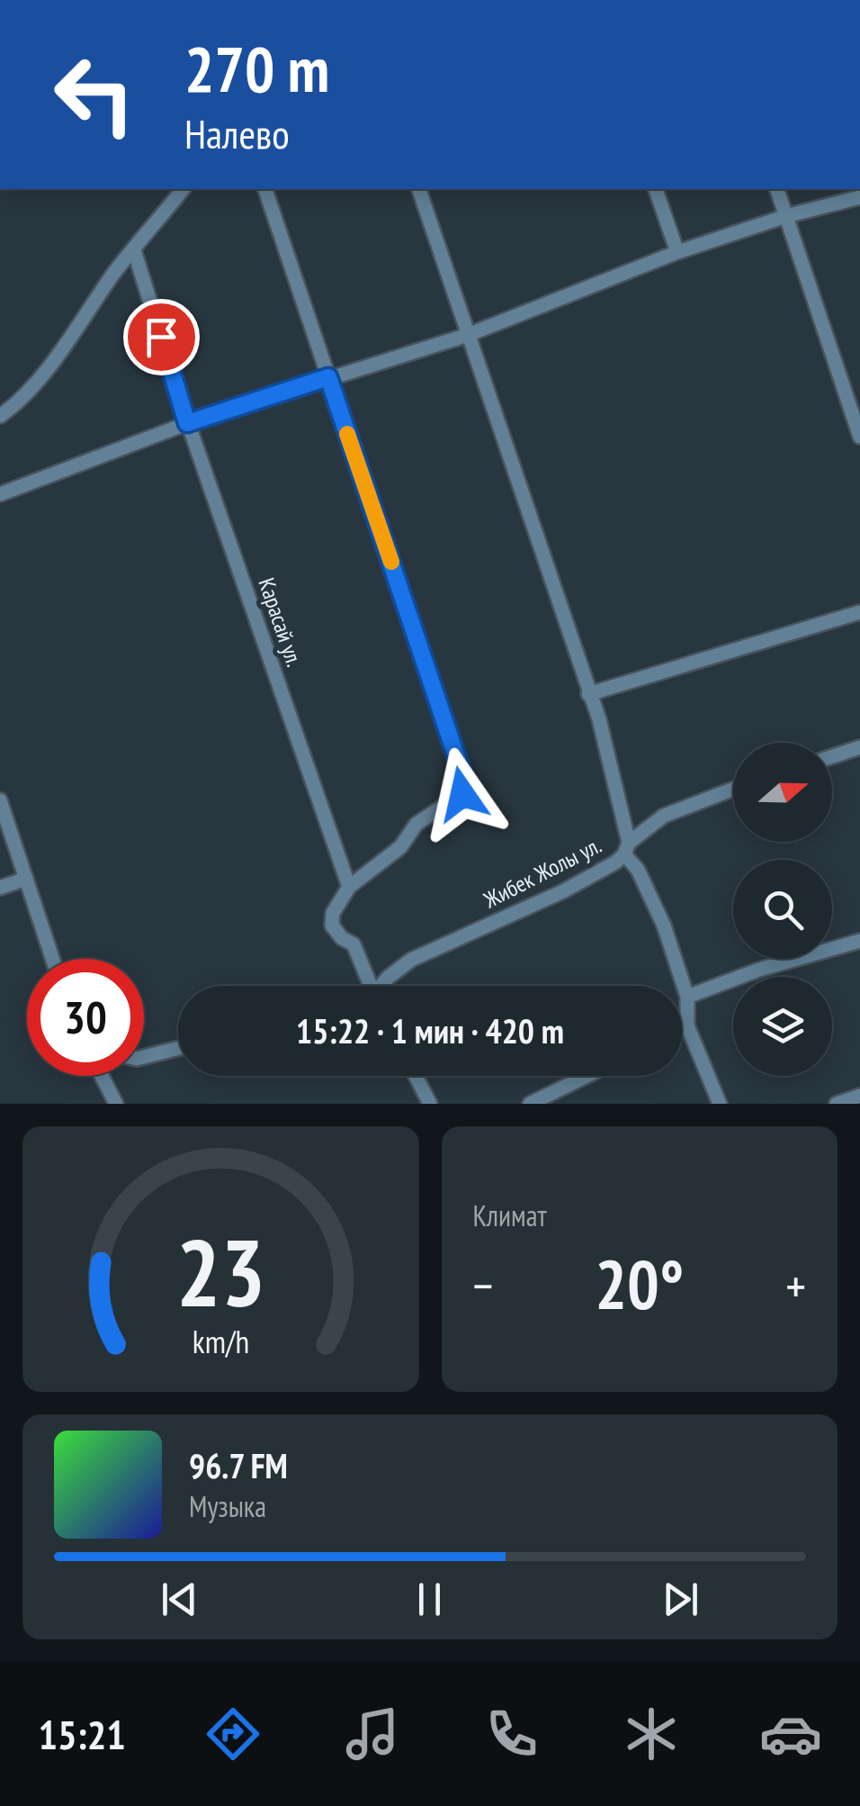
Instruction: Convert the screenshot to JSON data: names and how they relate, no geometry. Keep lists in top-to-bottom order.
{
  "streets": {
    "street": ["Карасай ул.", "Жибек Жолы ул."]
  },
  "north": "right",
  "page": {
    "turn": ["270 m", "Налево"],
    "limit": "30",
    "trip": "15:22 · 1 мин · 420 m",
    "tile": "Климат",
    "heat": ["−", "20°", "+"],
    "song": ["96.7 FM", "Музыка"],
    "tabs": "15:21",
    "gauge": ["23", "km/h"]
  }
}
